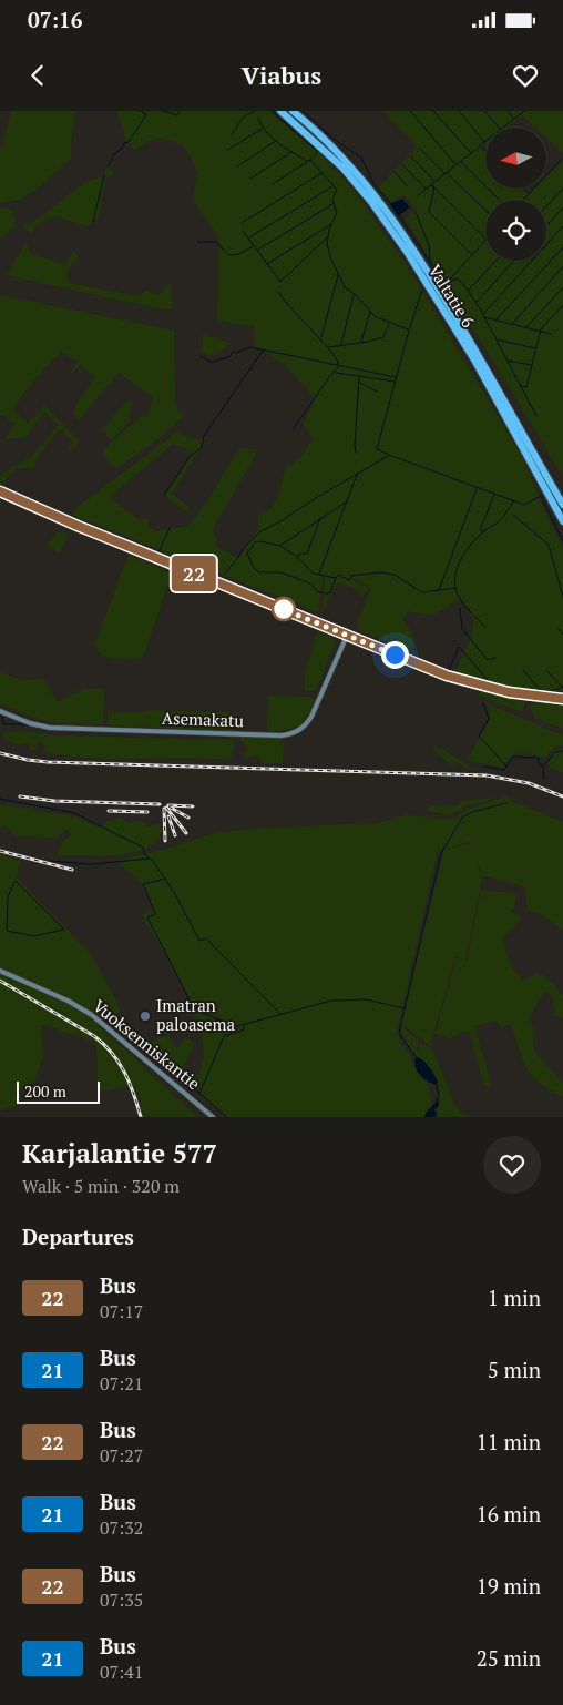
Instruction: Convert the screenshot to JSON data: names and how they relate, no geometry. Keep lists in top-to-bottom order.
{
  "streets": {
    "highway": ["Valtatie 6"],
    "street": ["Asemakatu", "Vuoksenniskantie"]
  },
  "places": ["Imatran paloasema"],
  "lines": ["bus line 22"],
  "scale_bar": "200 m",
  "north": "left",
  "page": {
    "status": "07:16",
    "header": "Viabus",
    "on_map": "22",
    "scale": "200 m",
    "heading": [
      ["Karjalantie 577", "Walk · 5 min · 320 m"],
      "Departures"
    ],
    "list": [
      {
        "mark": "22",
        "name": "Bus",
        "note": "07:17",
        "value": "1 min"
      },
      {
        "mark": "21",
        "name": "Bus",
        "note": "07:21",
        "value": "5 min"
      },
      {
        "mark": "22",
        "name": "Bus",
        "note": "07:27",
        "value": "11 min"
      },
      {
        "mark": "21",
        "name": "Bus",
        "note": "07:32",
        "value": "16 min"
      },
      {
        "mark": "22",
        "name": "Bus",
        "note": "07:35",
        "value": "19 min"
      },
      {
        "mark": "21",
        "name": "Bus",
        "note": "07:41",
        "value": "25 min"
      }
    ]
  }
}
